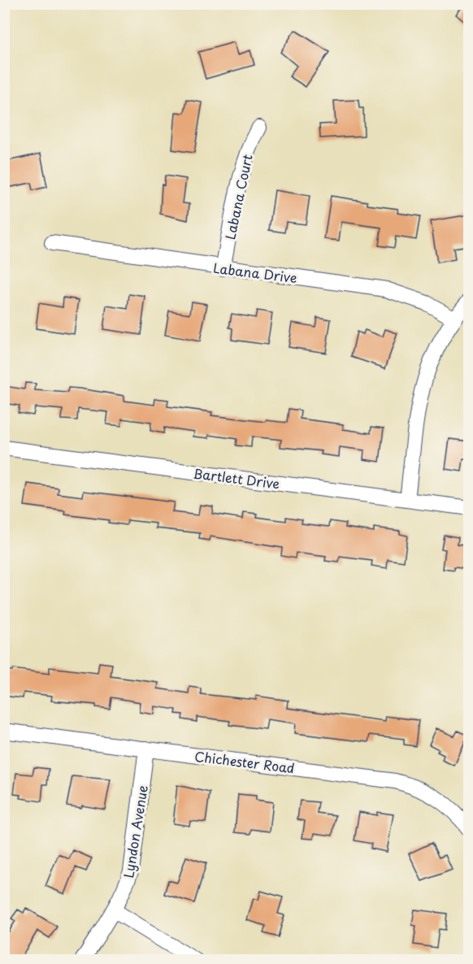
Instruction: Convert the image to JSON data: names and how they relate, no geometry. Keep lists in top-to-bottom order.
{
  "streets": {
    "street": [
      "Labana Court",
      "Labana Drive",
      "Bartlett Drive",
      "Chichester Road",
      "Lyndon Avenue"
    ]
  },
  "crossings": [
    ["Labana Court", "Labana Drive"],
    ["Chichester Road", "Lyndon Avenue"]
  ]
}
